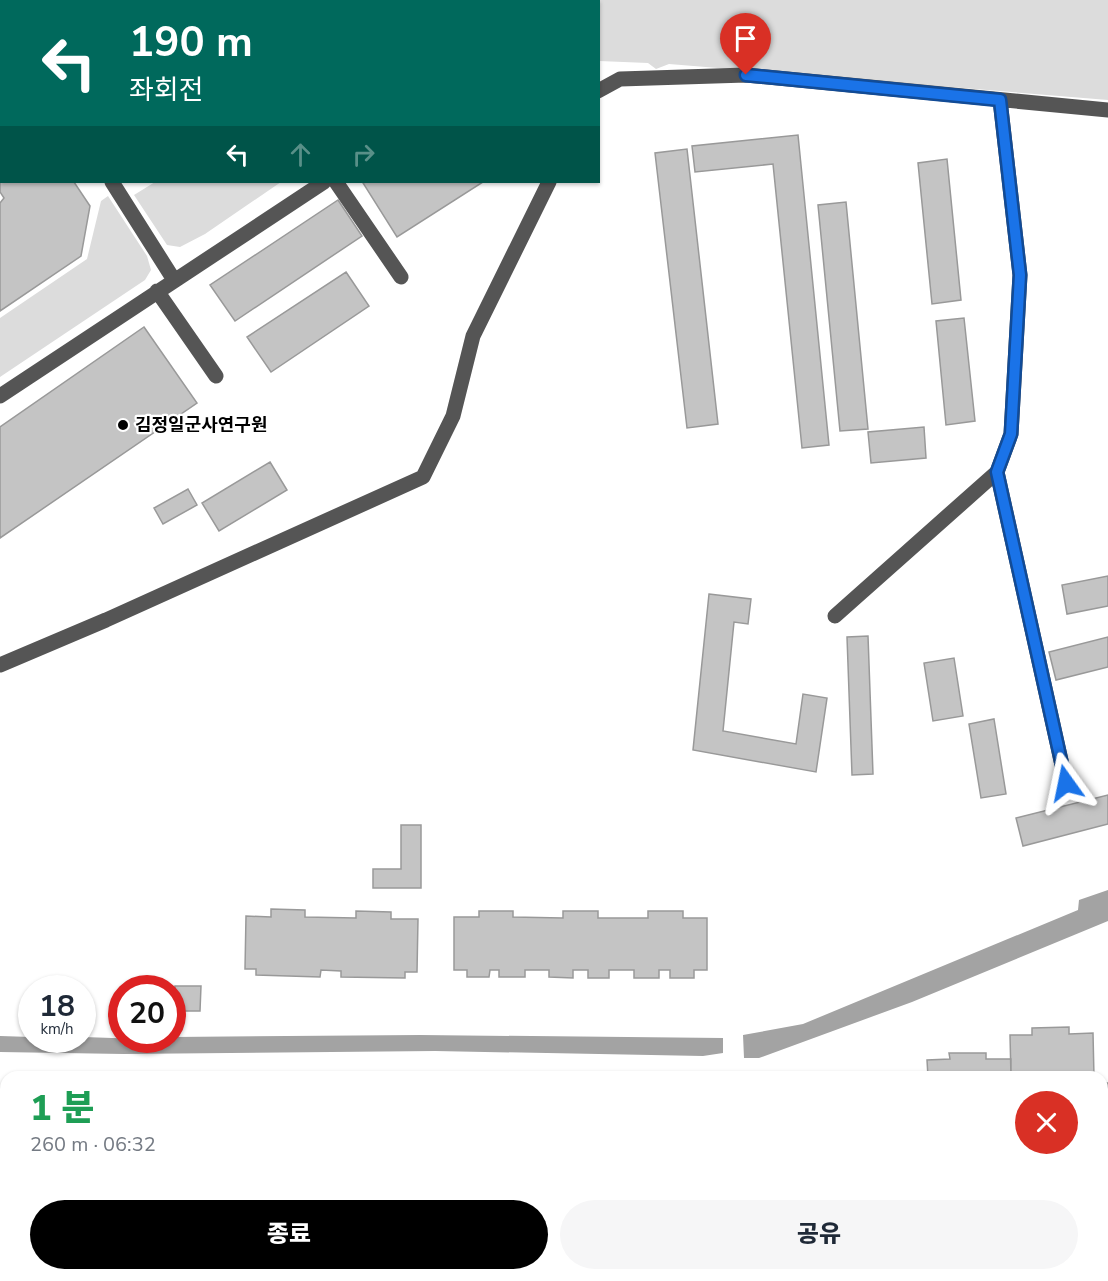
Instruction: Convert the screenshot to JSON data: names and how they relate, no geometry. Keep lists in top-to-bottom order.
{
  "places": ["김정일군사연구원"],
  "page": {
    "turn": ["190 m", "좌회전"],
    "speed": "18 km/h",
    "limit": "20",
    "heading": ["1 분", "260 m · 06:32"],
    "buttons": ["종료", "공유"]
  }
}
